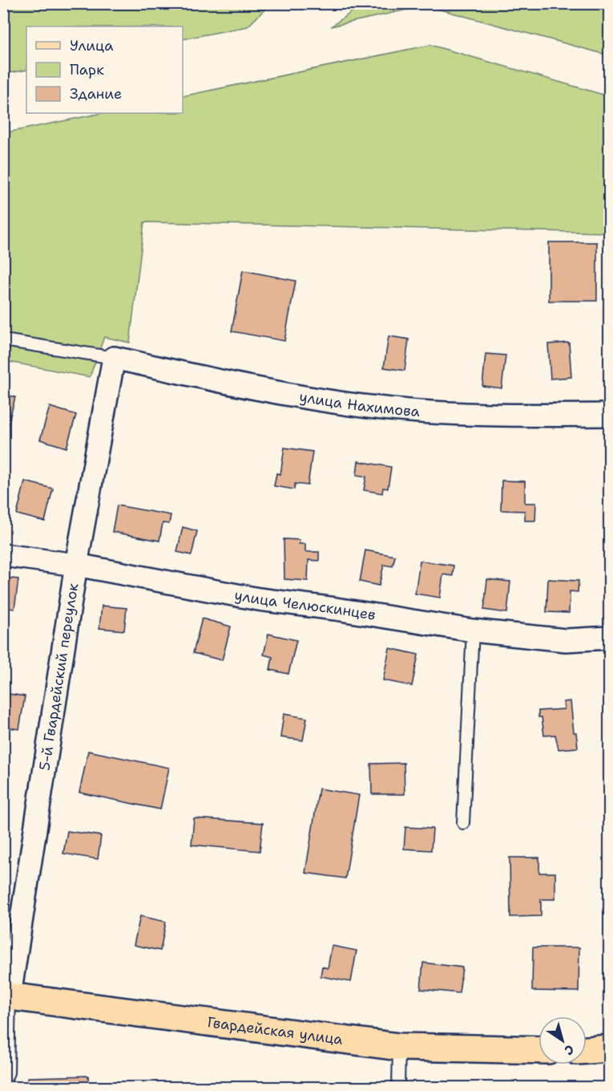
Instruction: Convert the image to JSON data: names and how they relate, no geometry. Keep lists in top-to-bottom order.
{
  "streets": {
    "main road": ["Гвардейская улица"],
    "street": ["улица Нахимова", "улица Челюскинцев", "5-й Гвардейский переулок"]
  },
  "crossings": [
    ["улица Нахимова", "5-й Гвардейский переулок"],
    ["улица Челюскинцев", "5-й Гвардейский переулок"],
    ["5-й Гвардейский переулок", "Гвардейская улица"]
  ],
  "legend": ["Улица", "Парк", "Здание"],
  "north": "bottom right"
}
